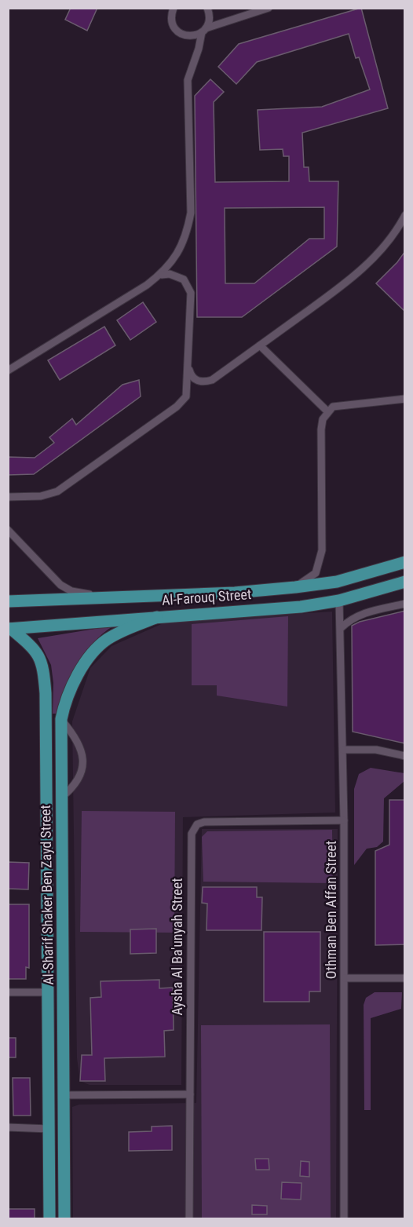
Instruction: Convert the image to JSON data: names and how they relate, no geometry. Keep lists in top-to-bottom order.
{
  "streets": {
    "main road": ["Al-Farouq Street", "Al-Sharif Shaker Ben Zayd Street"],
    "street": ["Othman Ben Affan Street", "Aysha Al Ba'unyah Street"]
  },
  "crossings": [
    ["Al-Farouq Street", "Al-Sharif Shaker Ben Zayd Street"],
    ["Al-Farouq Street", "Othman Ben Affan Street"],
    ["Othman Ben Affan Street", "Aysha Al Ba'unyah Street"]
  ]
}
